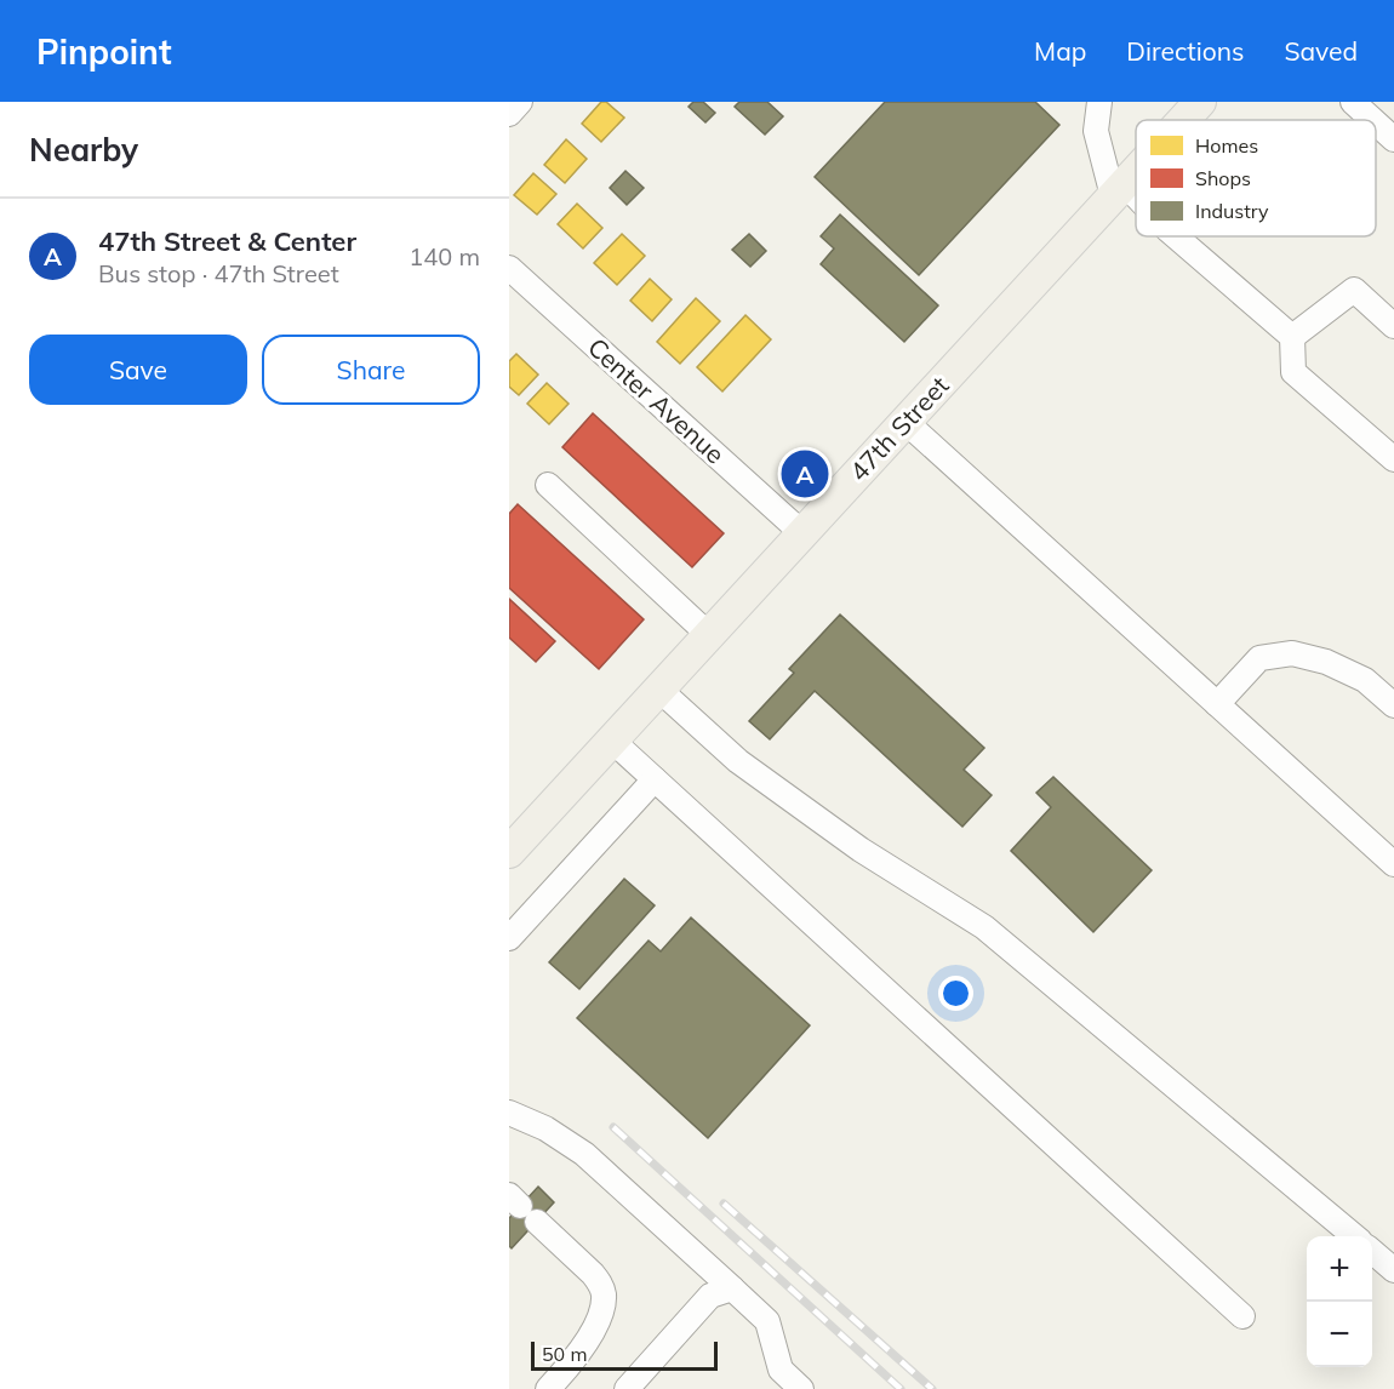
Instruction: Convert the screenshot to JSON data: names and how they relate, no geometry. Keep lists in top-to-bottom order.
{
  "streets": {
    "main road": ["47th Street"],
    "street": ["Center Avenue"]
  },
  "crossings": [
    ["Center Avenue", "47th Street"]
  ],
  "legend": ["Homes", "Shops", "Industry"],
  "scale_bar": "50 m",
  "page": {
    "header": "Pinpoint",
    "nav": ["Map", "Directions", "Saved"],
    "heading": "Nearby",
    "list": [
      {
        "mark": "A",
        "name": "47th Street & Center",
        "note": "Bus stop · 47th Street",
        "value": "140 m"
      }
    ],
    "buttons": ["Save", "Share"],
    "pins": "A",
    "map_buttons": ["+", "−"],
    "scale": "50 m"
  }
}
